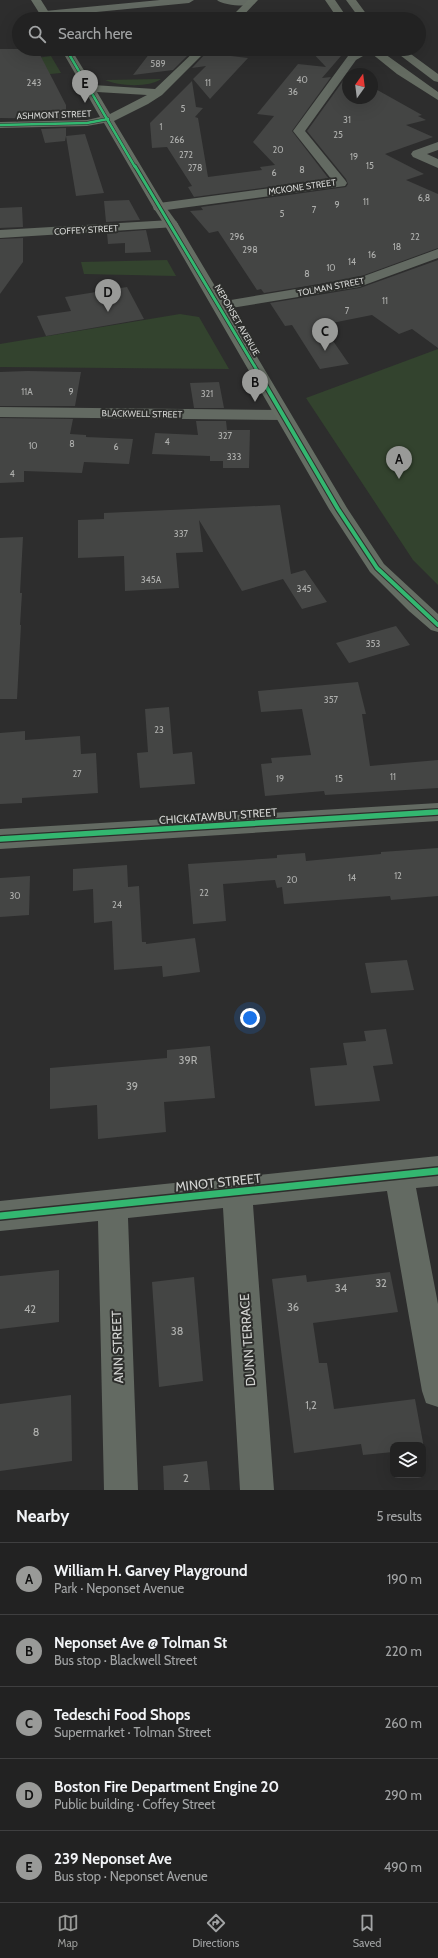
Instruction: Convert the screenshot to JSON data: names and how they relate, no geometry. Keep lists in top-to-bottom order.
{
  "streets": {
    "main road": ["ASHMONT STREET", "NEPONSET AVENUE"],
    "street": [
      "MCKONE STREET",
      "COFFEY STREET",
      "TOLMAN STREET",
      "BLACKWELL STREET",
      "CHICKATAWBUT STREET",
      "MINOT STREET",
      "DUNN TERRACE",
      "ANN STREET"
    ]
  },
  "crossings": [
    ["ASHMONT STREET", "NEPONSET AVENUE"],
    ["MCKONE STREET", "NEPONSET AVENUE"],
    ["COFFEY STREET", "NEPONSET AVENUE"],
    ["TOLMAN STREET", "NEPONSET AVENUE"],
    ["NEPONSET AVENUE", "BLACKWELL STREET"],
    ["MINOT STREET", "DUNN TERRACE"],
    ["MINOT STREET", "ANN STREET"]
  ],
  "house_numbers": [
    "589",
    "40",
    "243",
    "11",
    "36",
    "5",
    "31",
    "1",
    "25",
    "266",
    "20",
    "272",
    "19",
    "15",
    "278",
    "8",
    "6",
    "6,8",
    "11",
    "9",
    "7",
    "5",
    "296",
    "22",
    "18",
    "298",
    "16",
    "14",
    "10",
    "8",
    "11",
    "7",
    "11A",
    "9",
    "321",
    "327",
    "4",
    "8",
    "10",
    "6",
    "333",
    "4",
    "337",
    "345A",
    "345",
    "353",
    "357",
    "23",
    "27",
    "11",
    "19",
    "15",
    "12",
    "14",
    "20",
    "22",
    "30",
    "24",
    "39R",
    "39",
    "32",
    "34",
    "36",
    "42",
    "38",
    "1,2",
    "8",
    "2"
  ],
  "north": "top",
  "page": {
    "search": "Search here",
    "pins": [
      "E",
      "D",
      "C",
      "B",
      "A"
    ],
    "heading": ["Nearby", "5 results"],
    "list": [
      {
        "mark": "A",
        "name": "William H. Garvey Playground",
        "note": "Park · Neponset Avenue",
        "value": "190 m"
      },
      {
        "mark": "B",
        "name": "Neponset Ave @ Tolman St",
        "note": "Bus stop · Blackwell Street",
        "value": "220 m"
      },
      {
        "mark": "C",
        "name": "Tedeschi Food Shops",
        "note": "Supermarket · Tolman Street",
        "value": "260 m"
      },
      {
        "mark": "D",
        "name": "Boston Fire Department Engine 20",
        "note": "Public building · Coffey Street",
        "value": "290 m"
      },
      {
        "mark": "E",
        "name": "239 Neponset Ave",
        "note": "Bus stop · Neponset Avenue",
        "value": "490 m"
      }
    ],
    "nav": ["Map", "Directions", "Saved"]
  }
}
